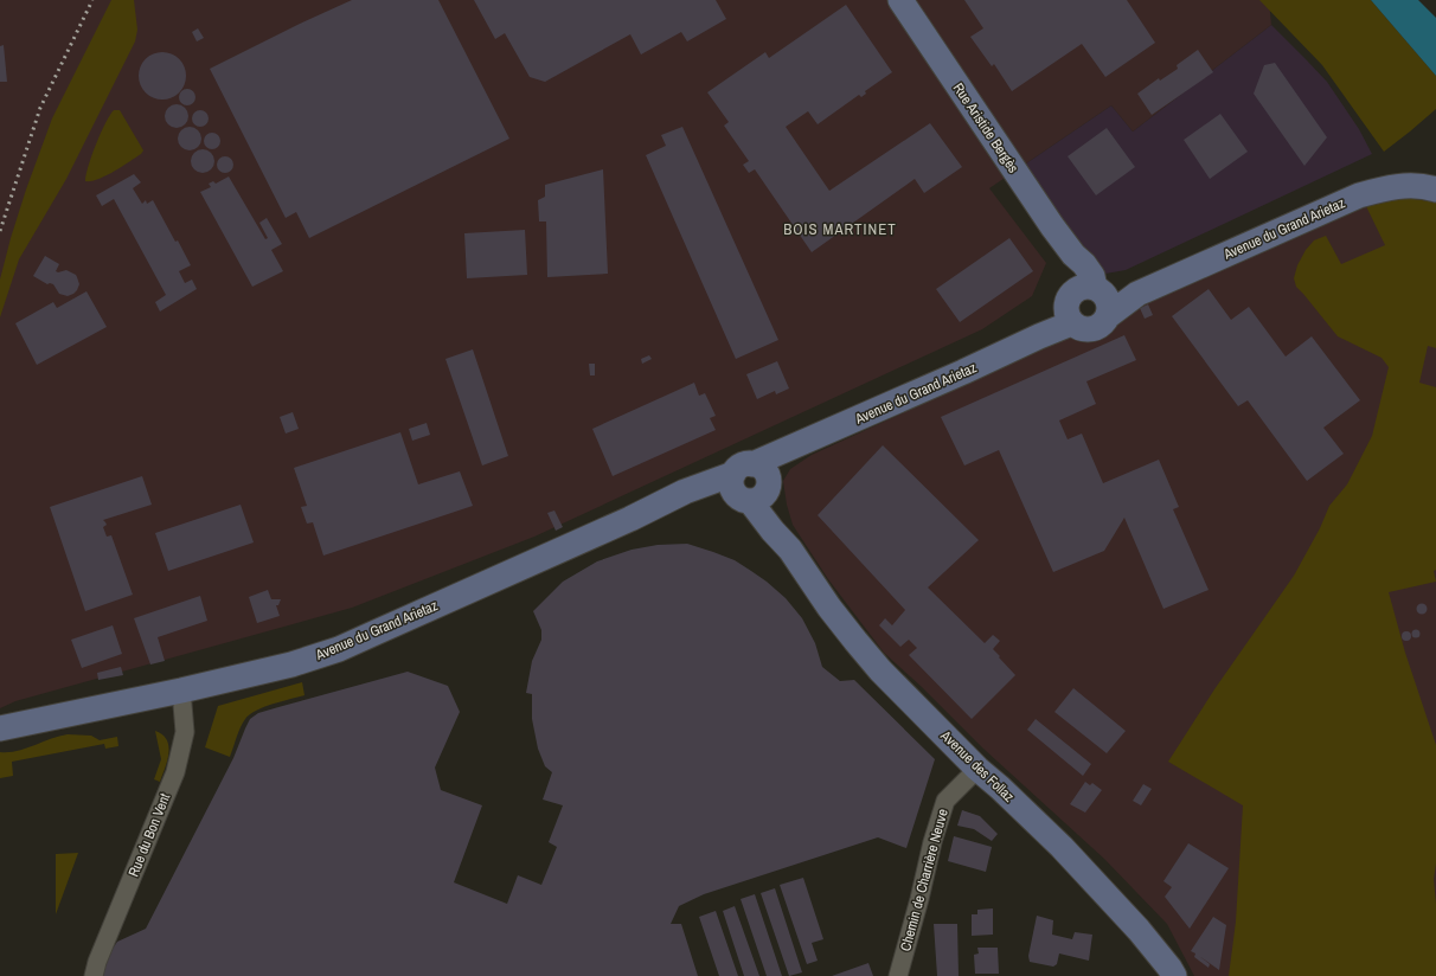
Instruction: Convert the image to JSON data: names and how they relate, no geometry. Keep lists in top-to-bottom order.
{
  "streets": {
    "main road": ["Rue Aristide Bergès", "Avenue du Grand Arietaz", "Avenue des Follaz"],
    "street": ["Rue du Bon Vent", "Chemin de Charrière Neuve"]
  },
  "crossings": [
    ["Rue Aristide Bergès", "Avenue du Grand Arietaz"],
    ["Avenue du Grand Arietaz", "Avenue des Follaz"],
    ["Avenue du Grand Arietaz", "Rue du Bon Vent"],
    ["Avenue des Follaz", "Chemin de Charrière Neuve"]
  ],
  "districts": ["BOIS MARTINET"]
}
